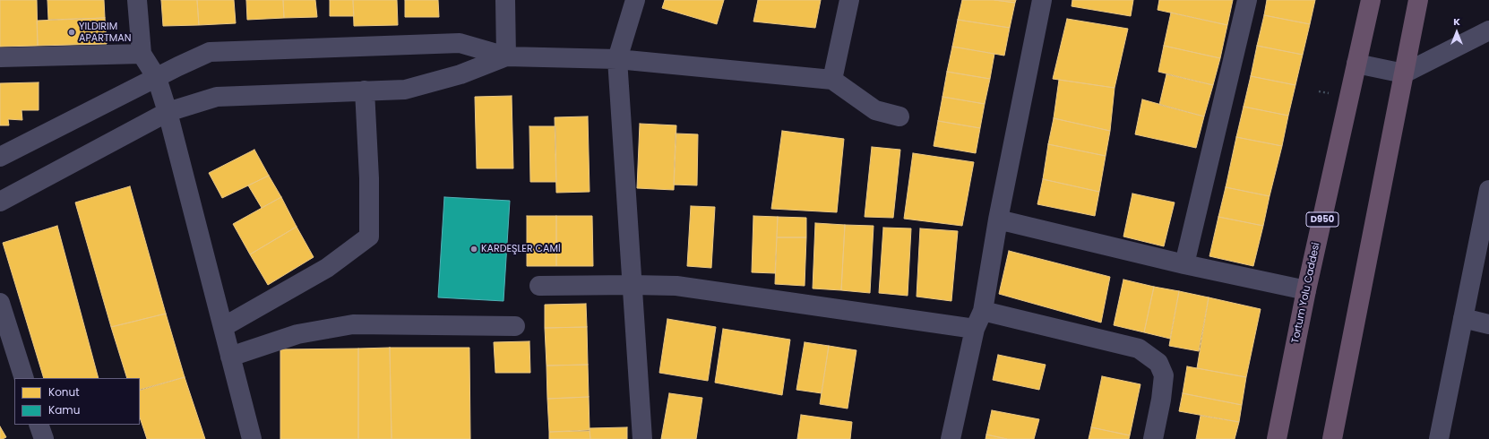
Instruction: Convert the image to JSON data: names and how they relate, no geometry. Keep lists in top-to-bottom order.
{
  "streets": {
    "highway": ["D950", "Tortum Yolu Caddesi"]
  },
  "places": ["YILDIRIM APARTMAN", "KARDEŞLER CAMİ"],
  "legend": ["Konut", "Kamu"],
  "north": "top"
}
